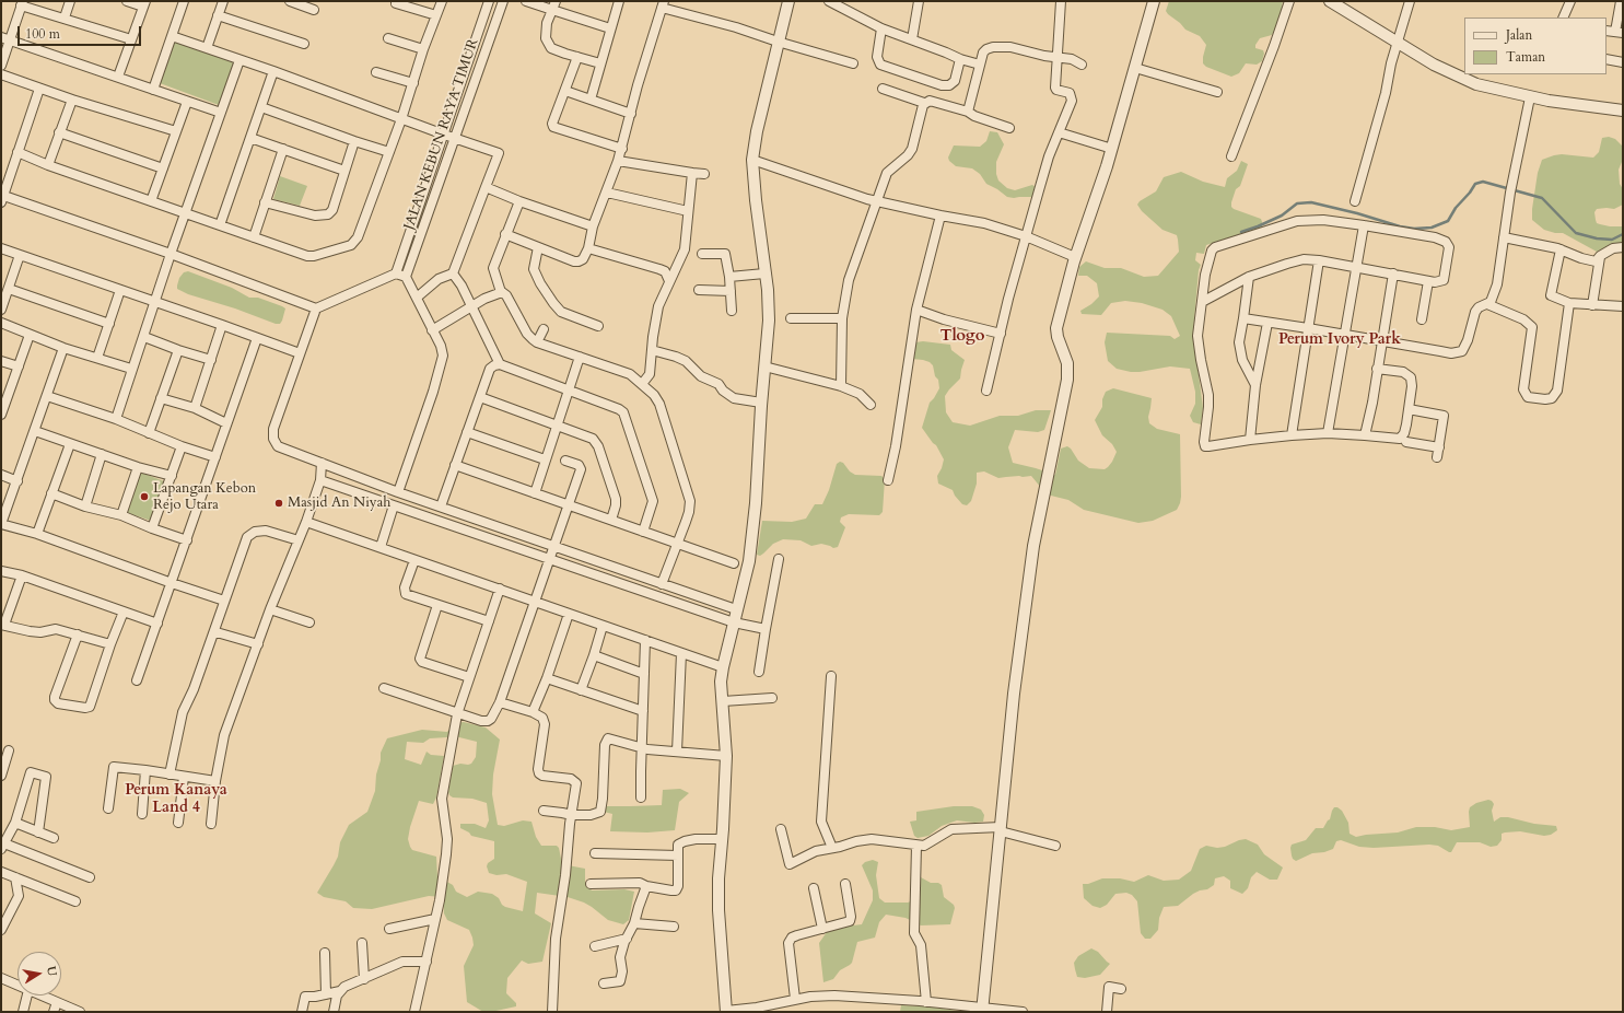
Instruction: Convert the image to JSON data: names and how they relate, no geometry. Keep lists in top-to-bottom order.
{
  "streets": {
    "street": ["JALAN KEBUN RAYA TIMUR"]
  },
  "districts": ["Tlogo", "Perum Ivory Park", "Perum Kanaya Land 4"],
  "places": ["Lapangan Kebon Rejo Utara", "Masjid An Niyah"],
  "legend": ["Jalan", "Taman"],
  "scale_bar": "100 m",
  "north": "right"
}
